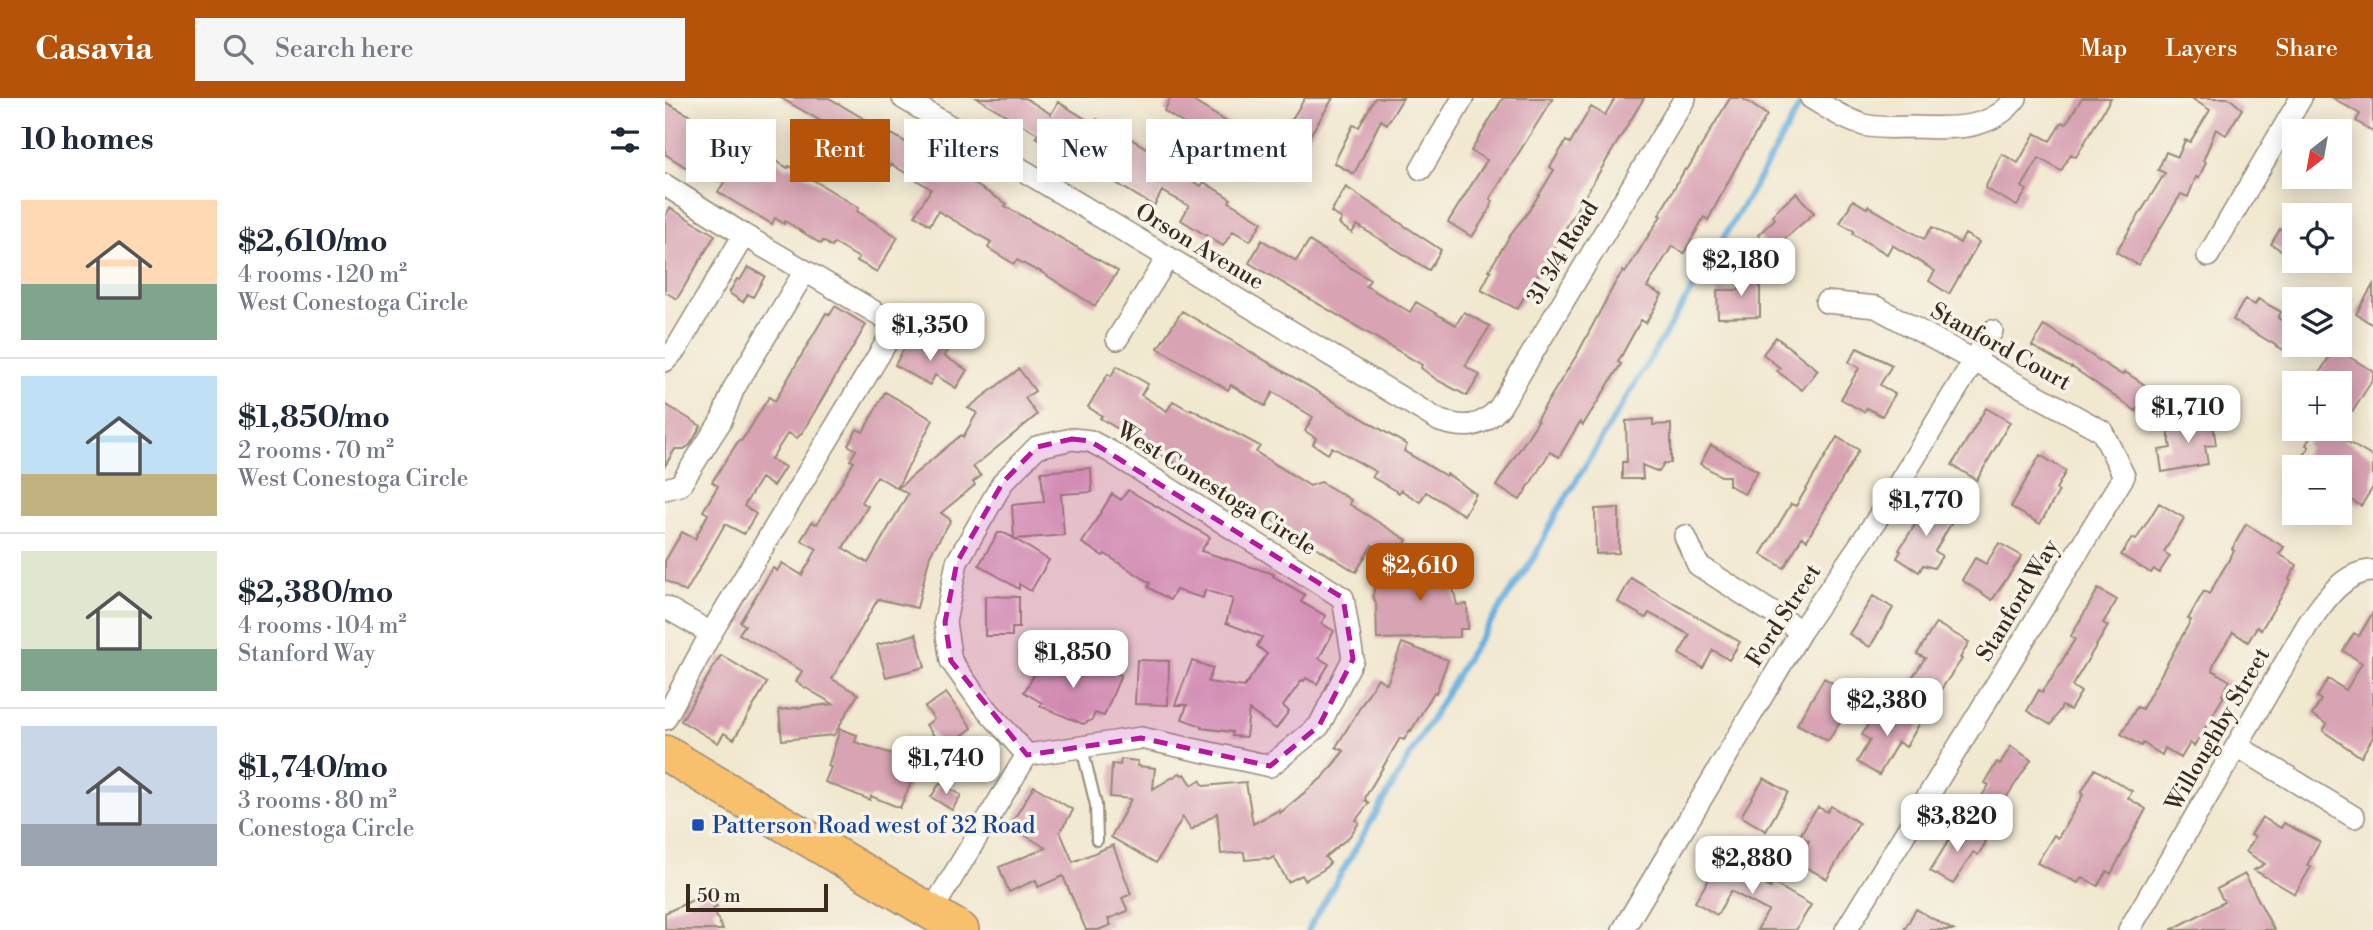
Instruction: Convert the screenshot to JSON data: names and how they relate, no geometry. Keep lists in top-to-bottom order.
{
  "streets": {
    "street": [
      "Orson Avenue",
      "31 3/4 Road",
      "Stanford Court",
      "West Conestoga Circle",
      "Stanford Way",
      "Ford Street",
      "Willoughby Street"
    ]
  },
  "crossings": [
    ["Orson Avenue", "31 3/4 Road"],
    ["Stanford Court", "Stanford Way"],
    ["Stanford Court", "Ford Street"]
  ],
  "places": {
    "transit": ["Patterson Road west of 32 Road"]
  },
  "scale_bar": "50 m",
  "north": "bottom left",
  "page": {
    "header": "Casavia",
    "search": "Search here",
    "nav": ["Map", "Layers", "Share"],
    "heading": "10 homes",
    "map_buttons": ["+", "−"],
    "chip": [
      "Buy",
      "Rent",
      "Filters",
      "New",
      "Apartment"
    ],
    "list": [
      {
        "name": "$2,610/mo",
        "note": "4 rooms · 120 m² · West Conestoga Circle"
      },
      {
        "name": "$1,850/mo",
        "note": "2 rooms · 70 m² · West Conestoga Circle"
      },
      {
        "name": "$2,380/mo",
        "note": "4 rooms · 104 m² · Stanford Way"
      },
      {
        "name": "$1,740/mo",
        "note": "3 rooms · 80 m² · Conestoga Circle"
      }
    ],
    "price": [
      "$2,180",
      "$1,350",
      "$1,710",
      "$1,770",
      "$2,610",
      "$1,850",
      "$2,380",
      "$1,740",
      "$3,820",
      "$2,880"
    ],
    "scale": "50 m"
  }
}
